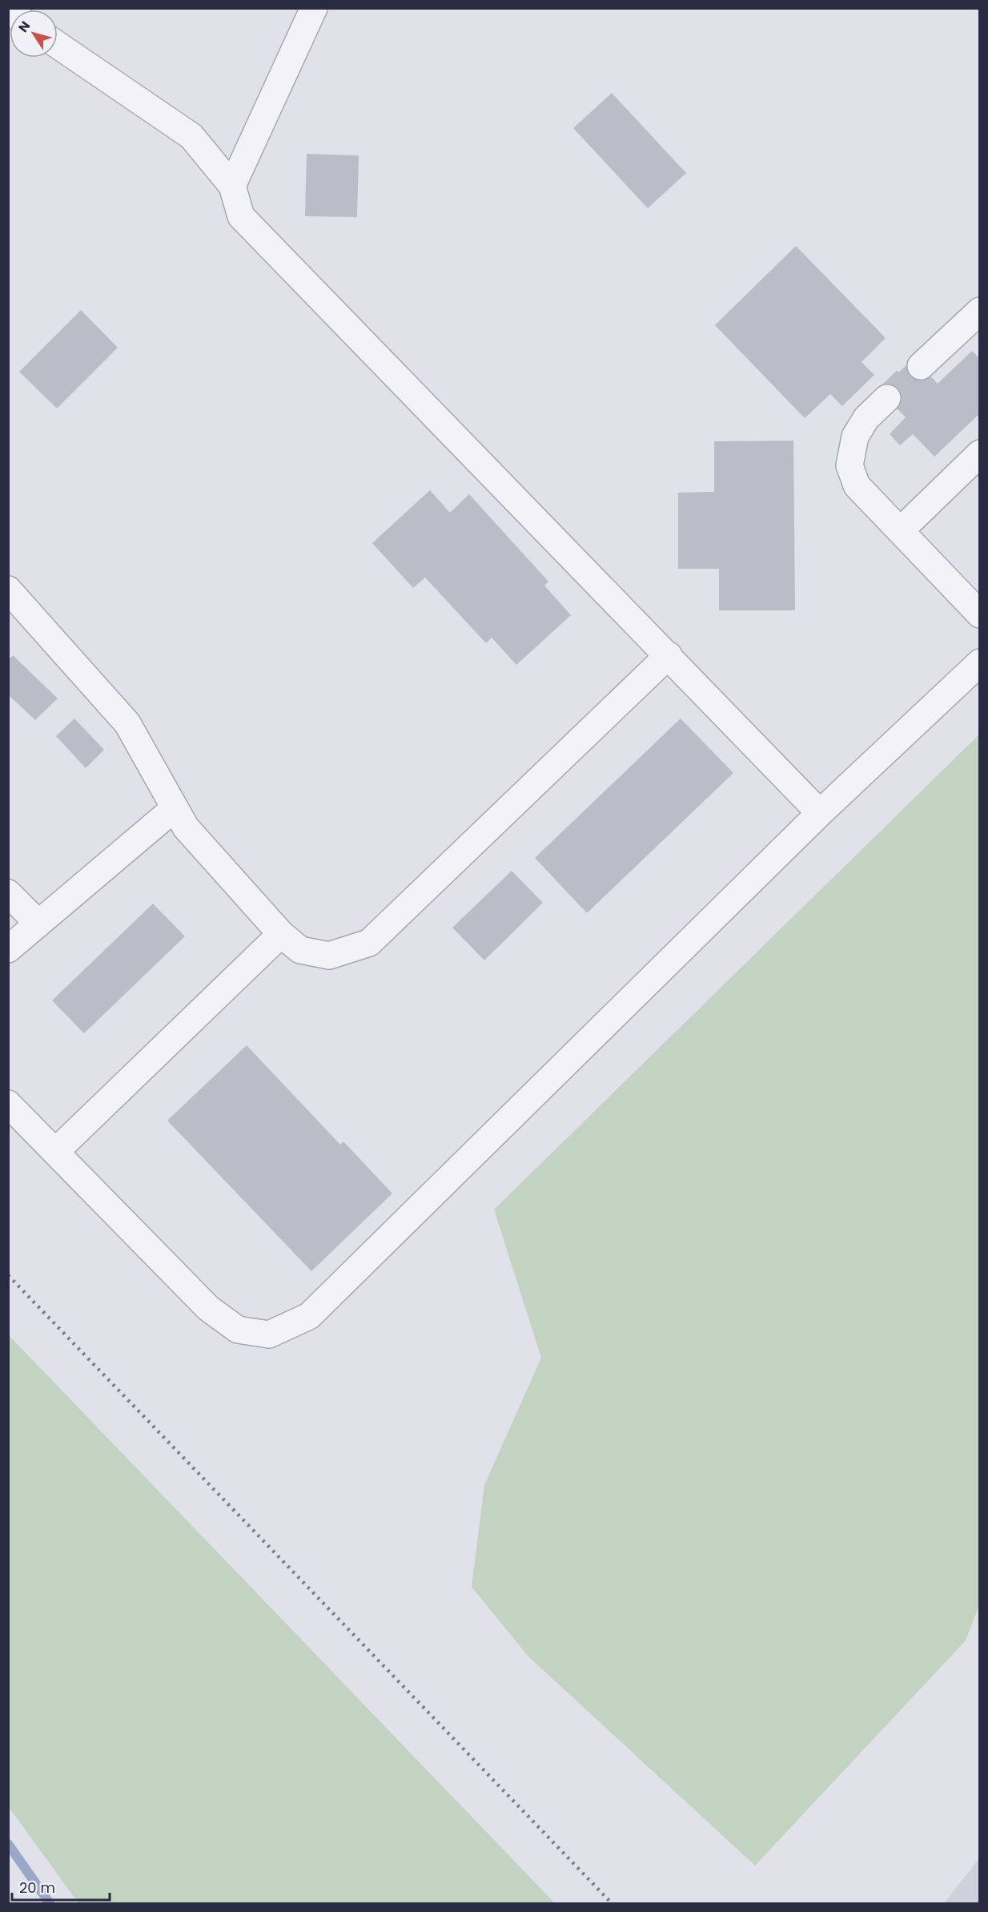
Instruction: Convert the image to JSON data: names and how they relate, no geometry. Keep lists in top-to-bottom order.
{
  "scale_bar": "20 m",
  "north": "top left"
}
